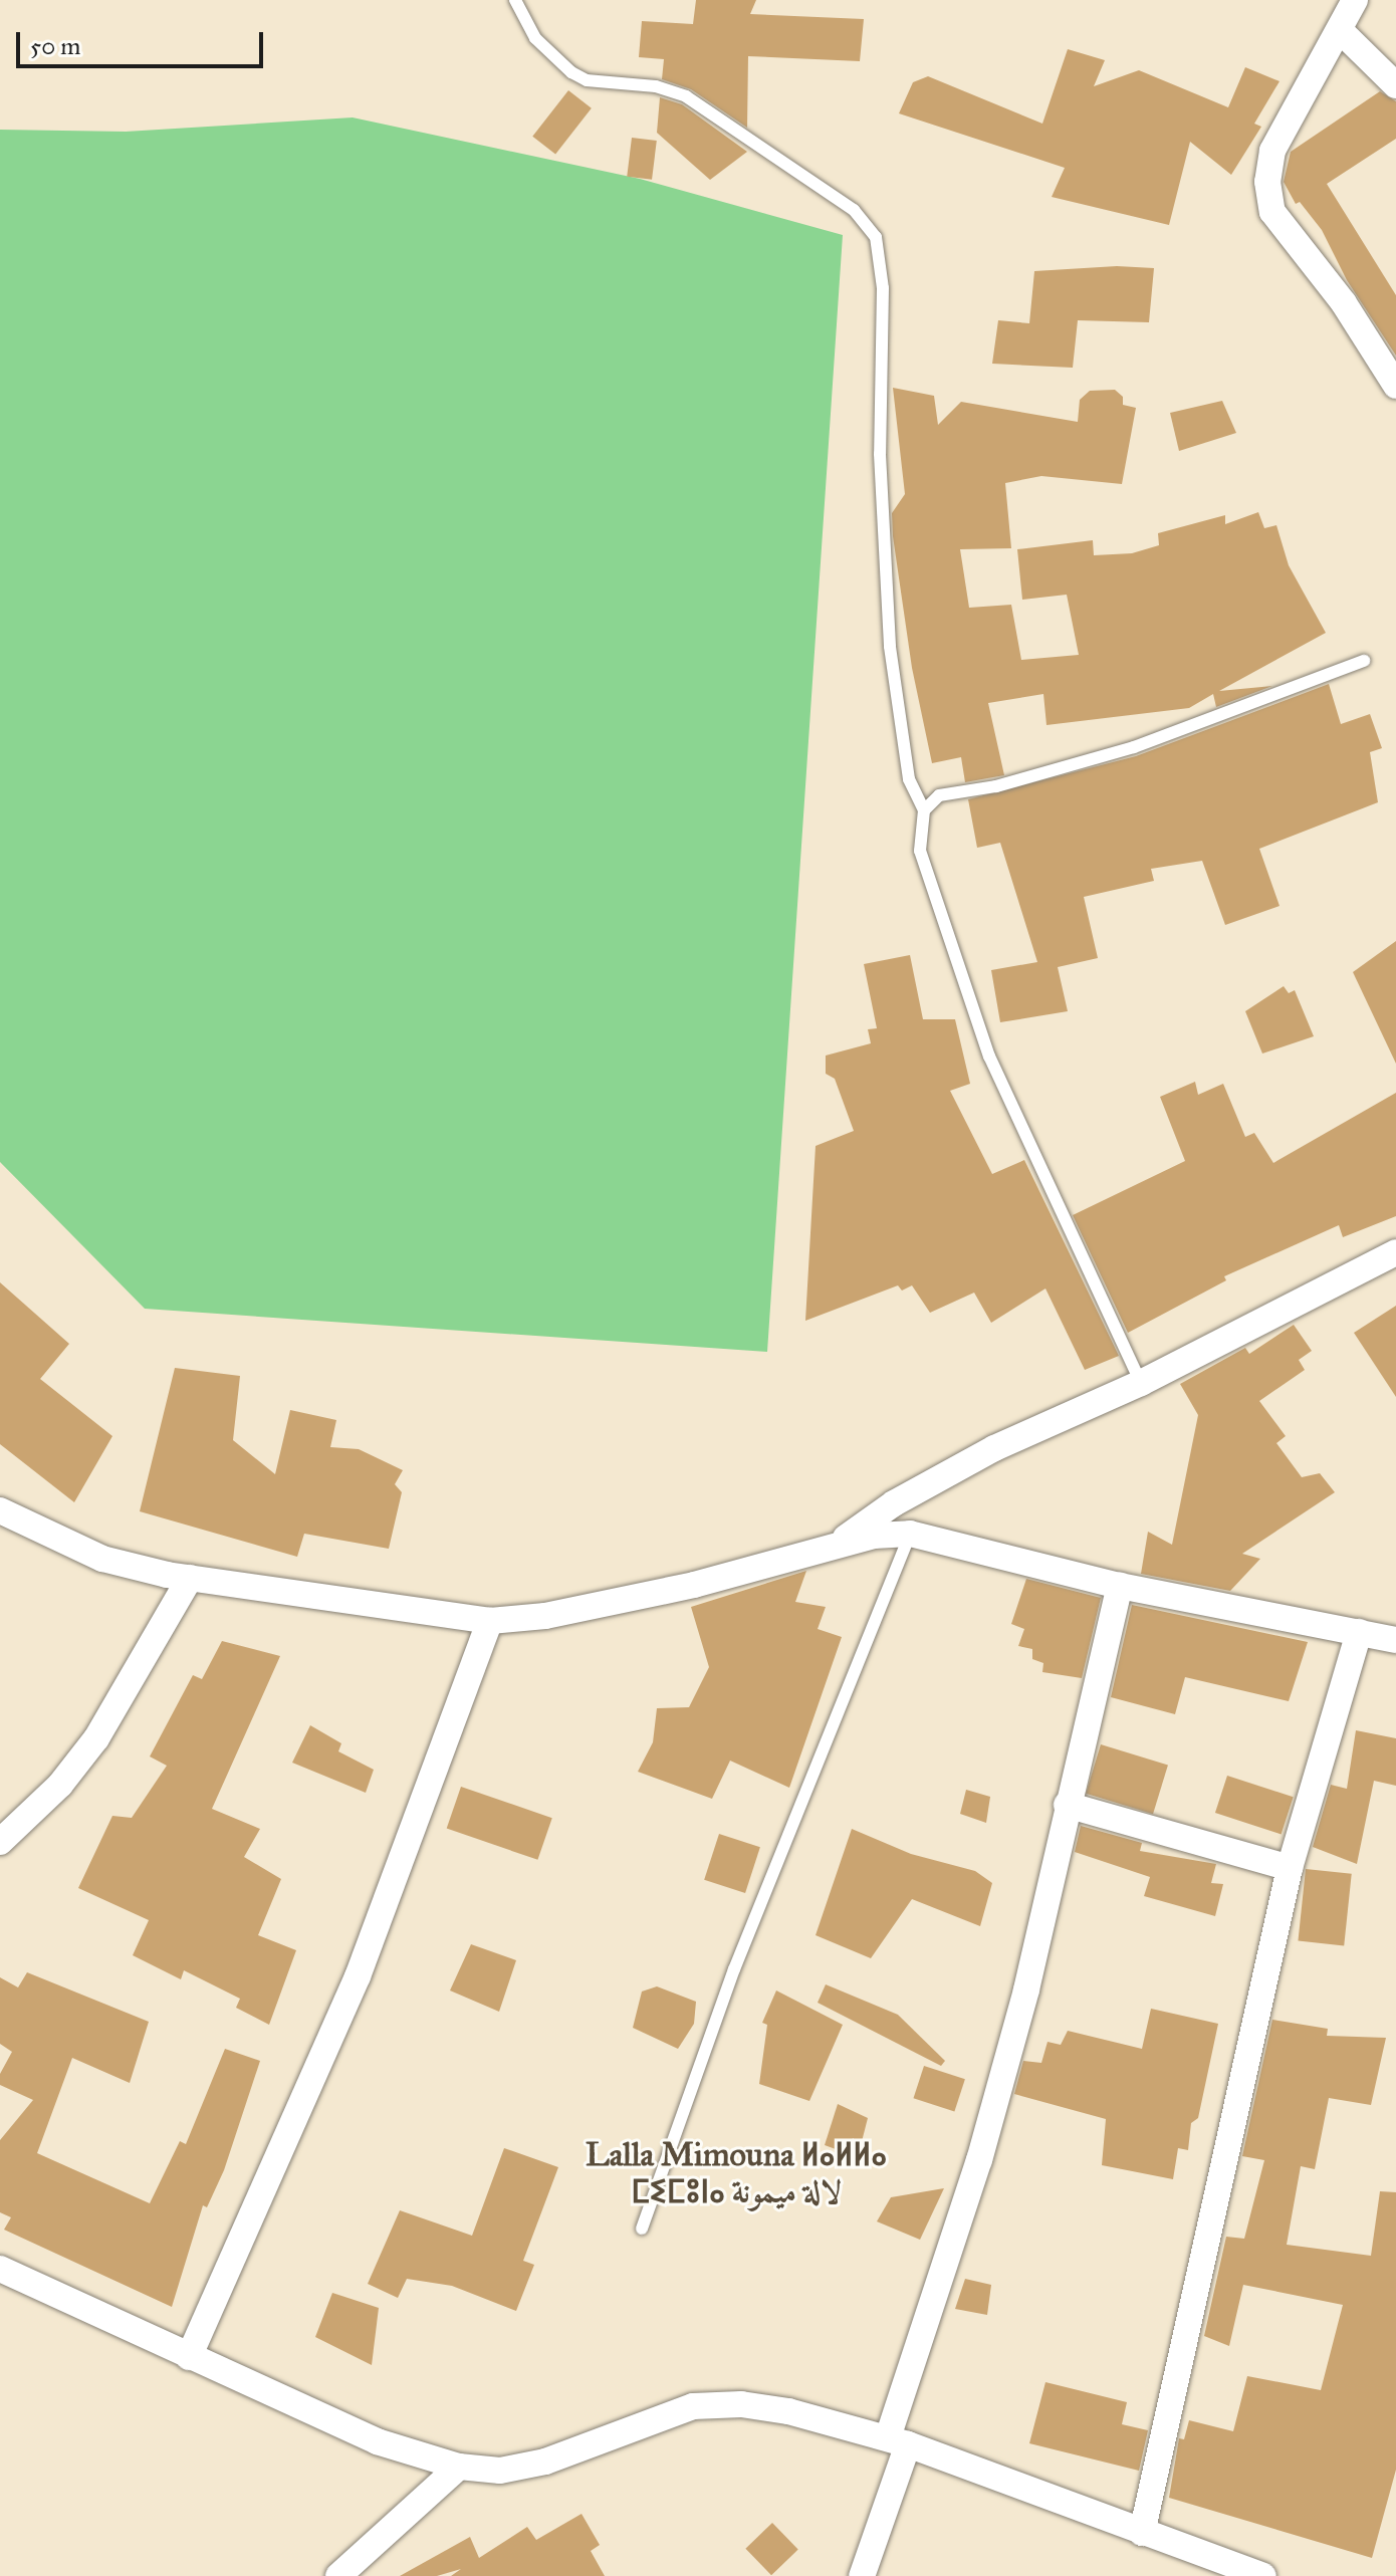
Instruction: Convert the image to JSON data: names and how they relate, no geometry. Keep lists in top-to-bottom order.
{
  "districts": ["Lalla Mimouna ⵍⴰⵍⵍⴰ ⵎⵉⵎⵓⵏⴰ لالة ميمونة"],
  "scale_bar": "50 m"
}
